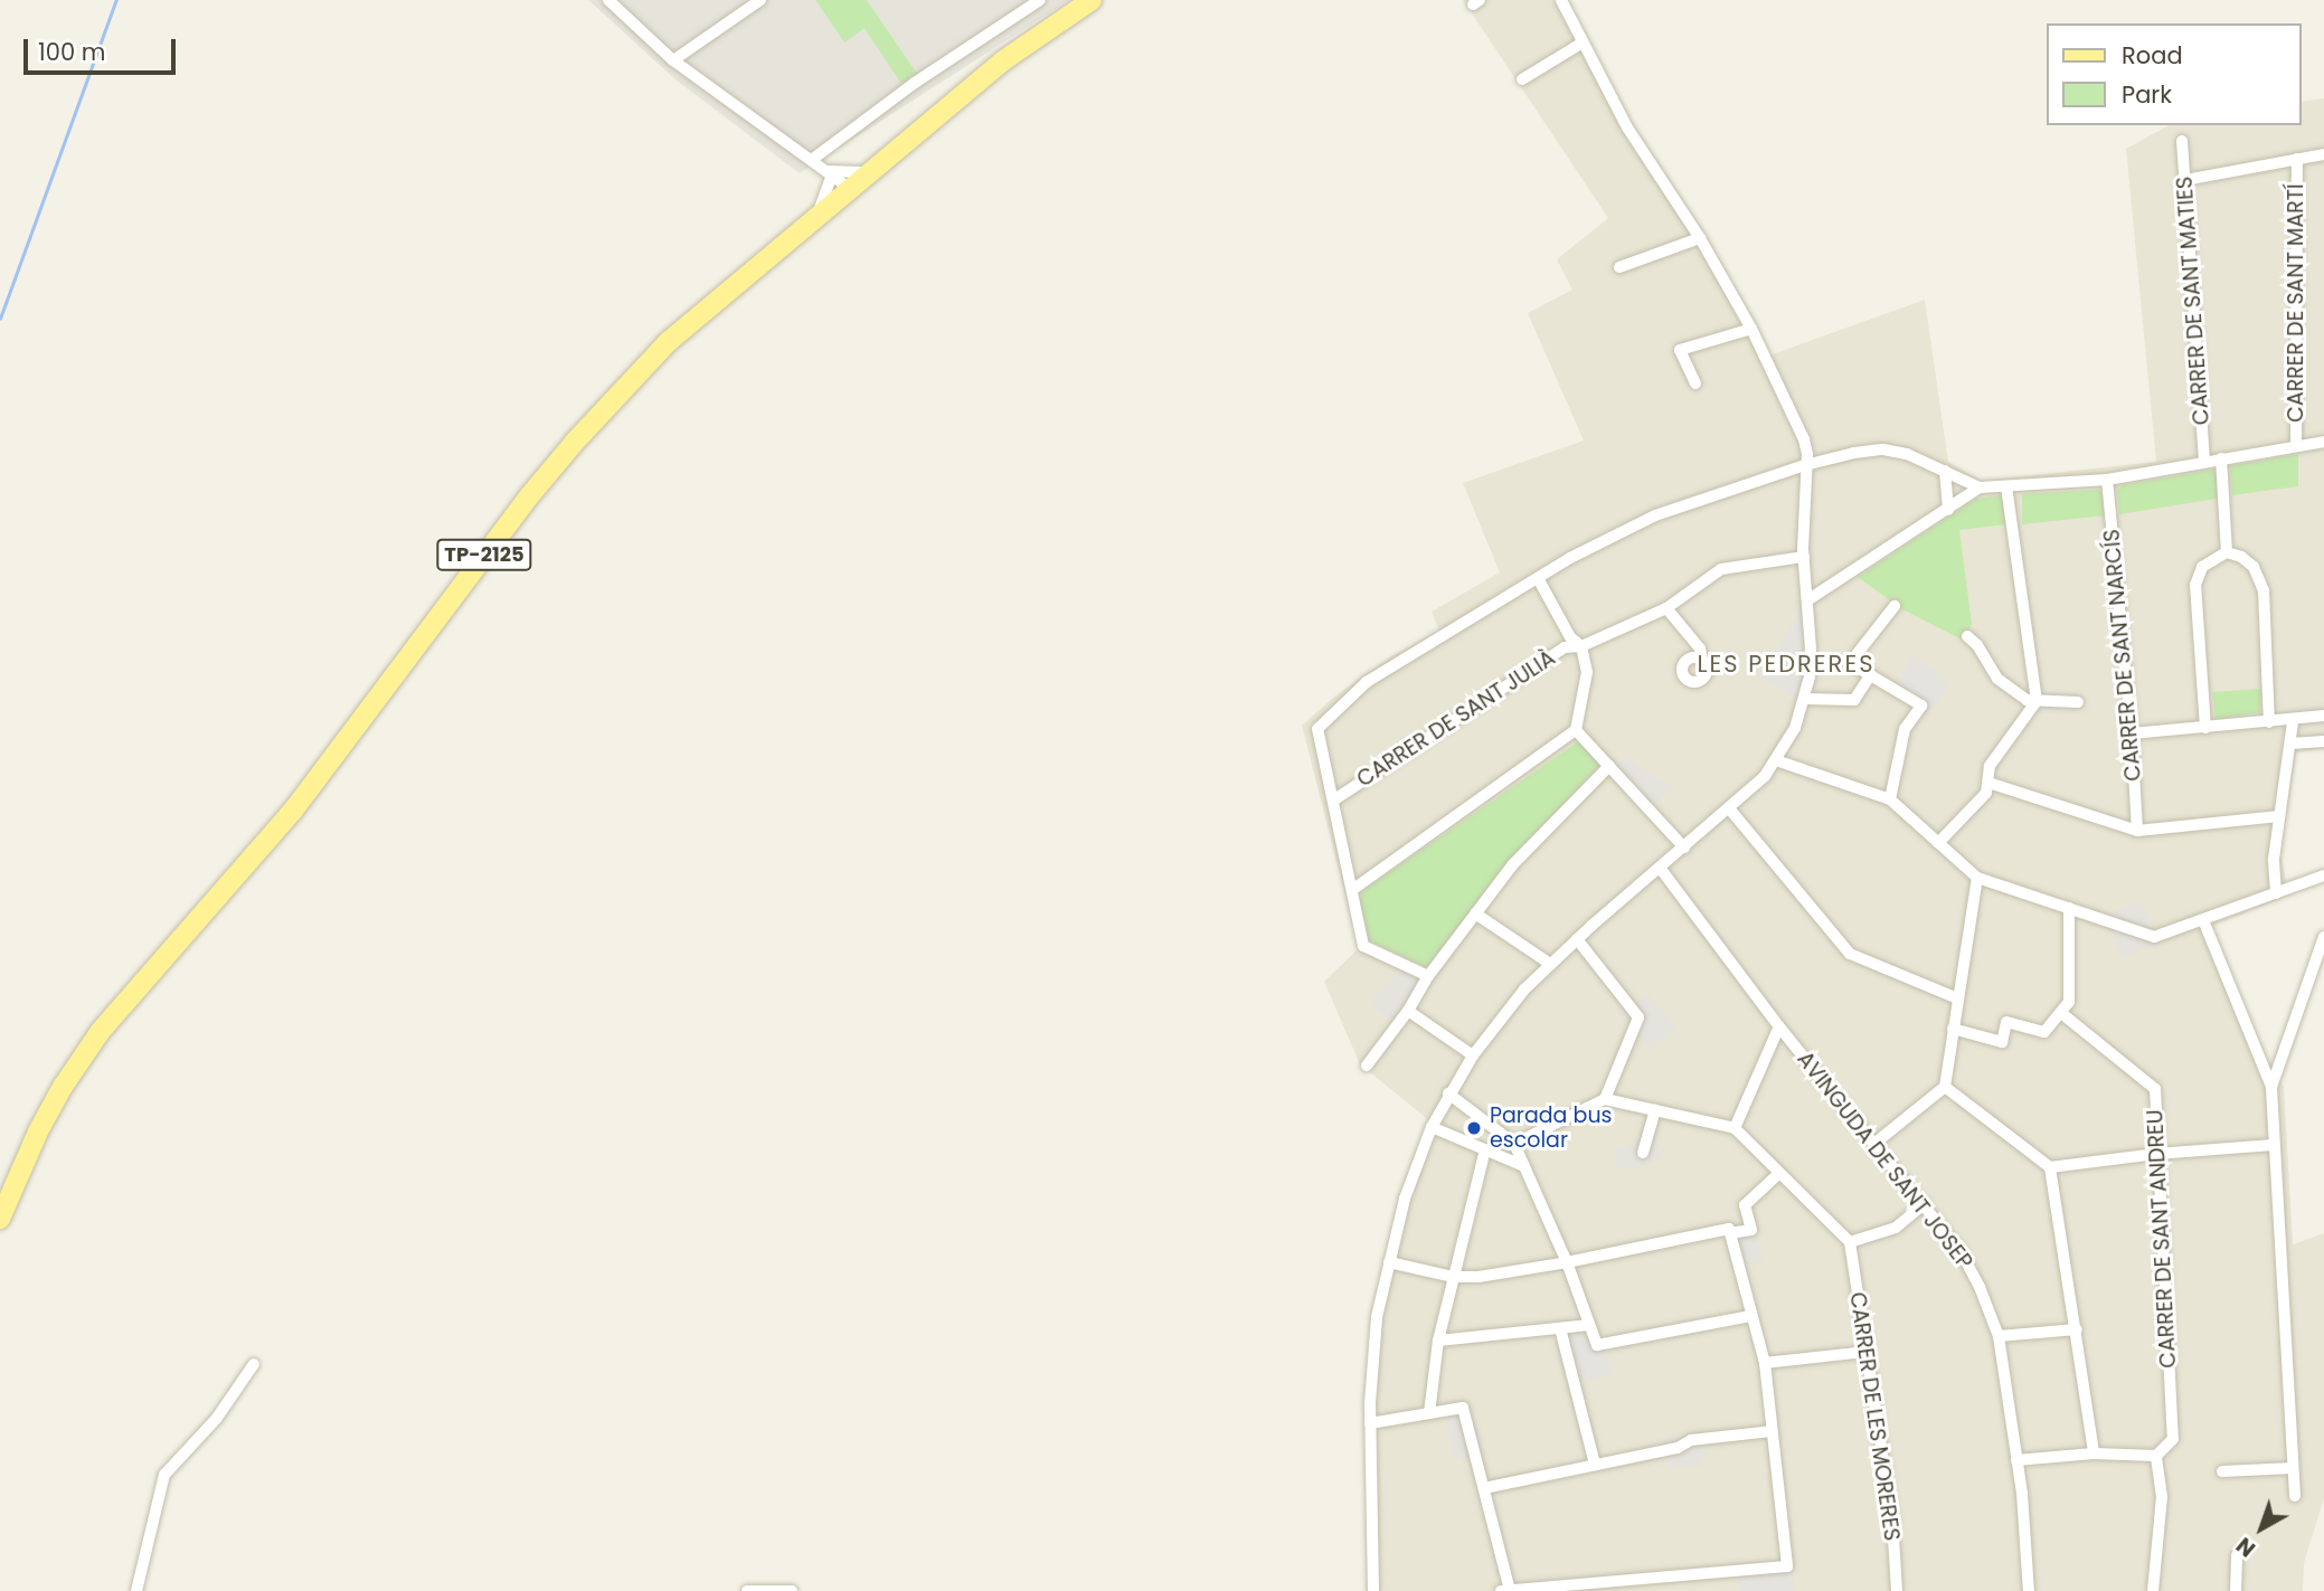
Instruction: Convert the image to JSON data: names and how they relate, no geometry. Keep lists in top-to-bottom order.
{
  "streets": {
    "main road": ["TP-2125"],
    "street": [
      "CARRER DE SANT MATIES",
      "CARRER DE SANT MARTÍ",
      "CARRER DE SANT NARCÍS",
      "CARRER DE SANT JULIÀ",
      "AVINGUDA DE SANT JOSEP",
      "CARRER DE SANT ANDREU",
      "CARRER DE LES MORERES"
    ]
  },
  "districts": ["LES PEDRERES"],
  "places": ["Parada bus escolar"],
  "legend": ["Road", "Park"],
  "scale_bar": "100 m",
  "north": "bottom left"
}
